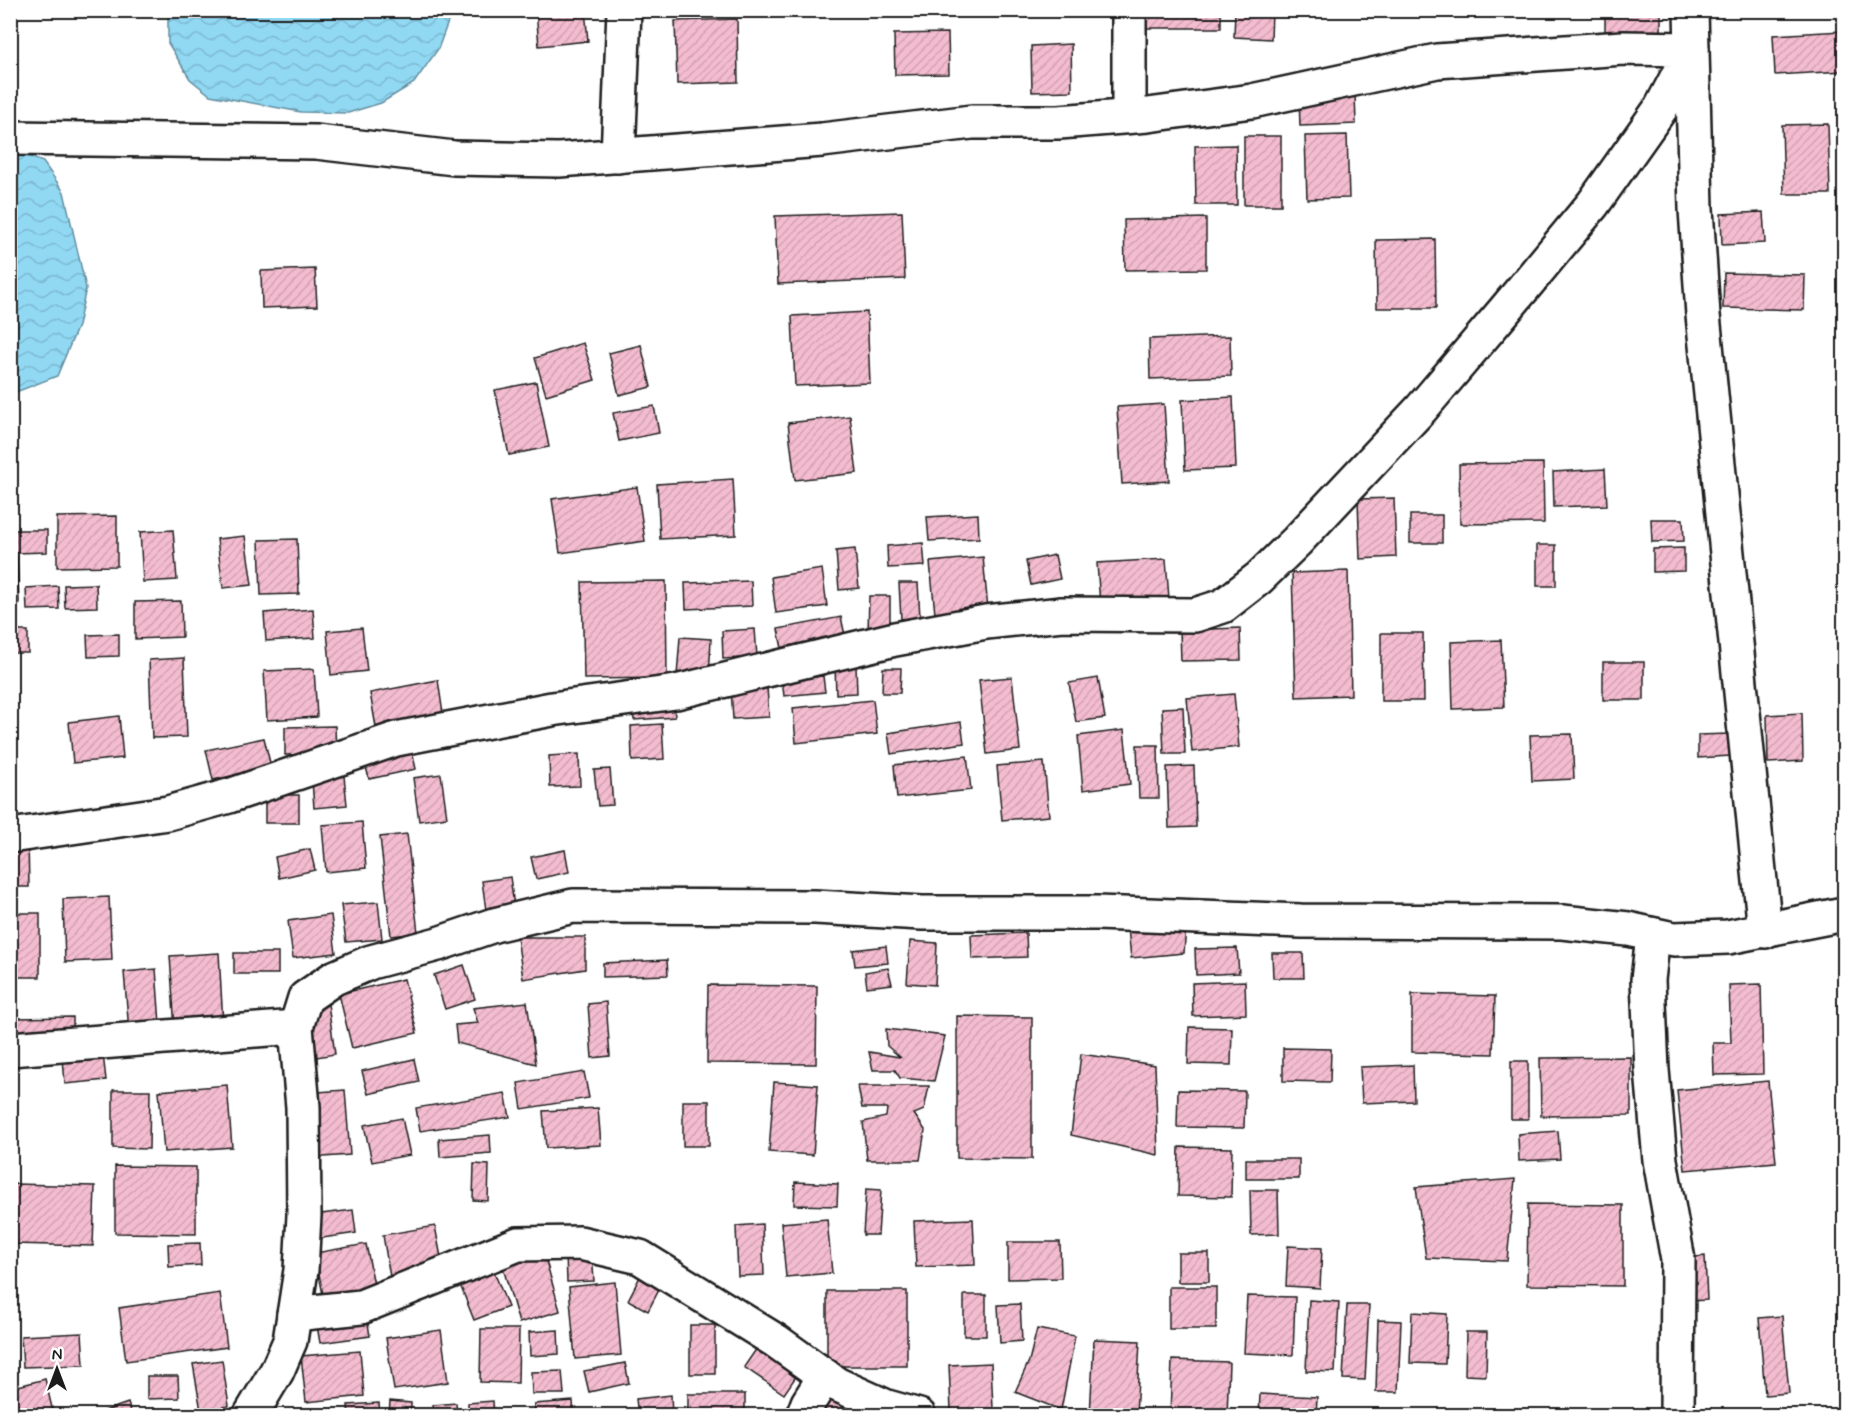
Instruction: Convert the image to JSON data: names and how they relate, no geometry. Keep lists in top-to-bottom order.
{
  "north": "top"
}
